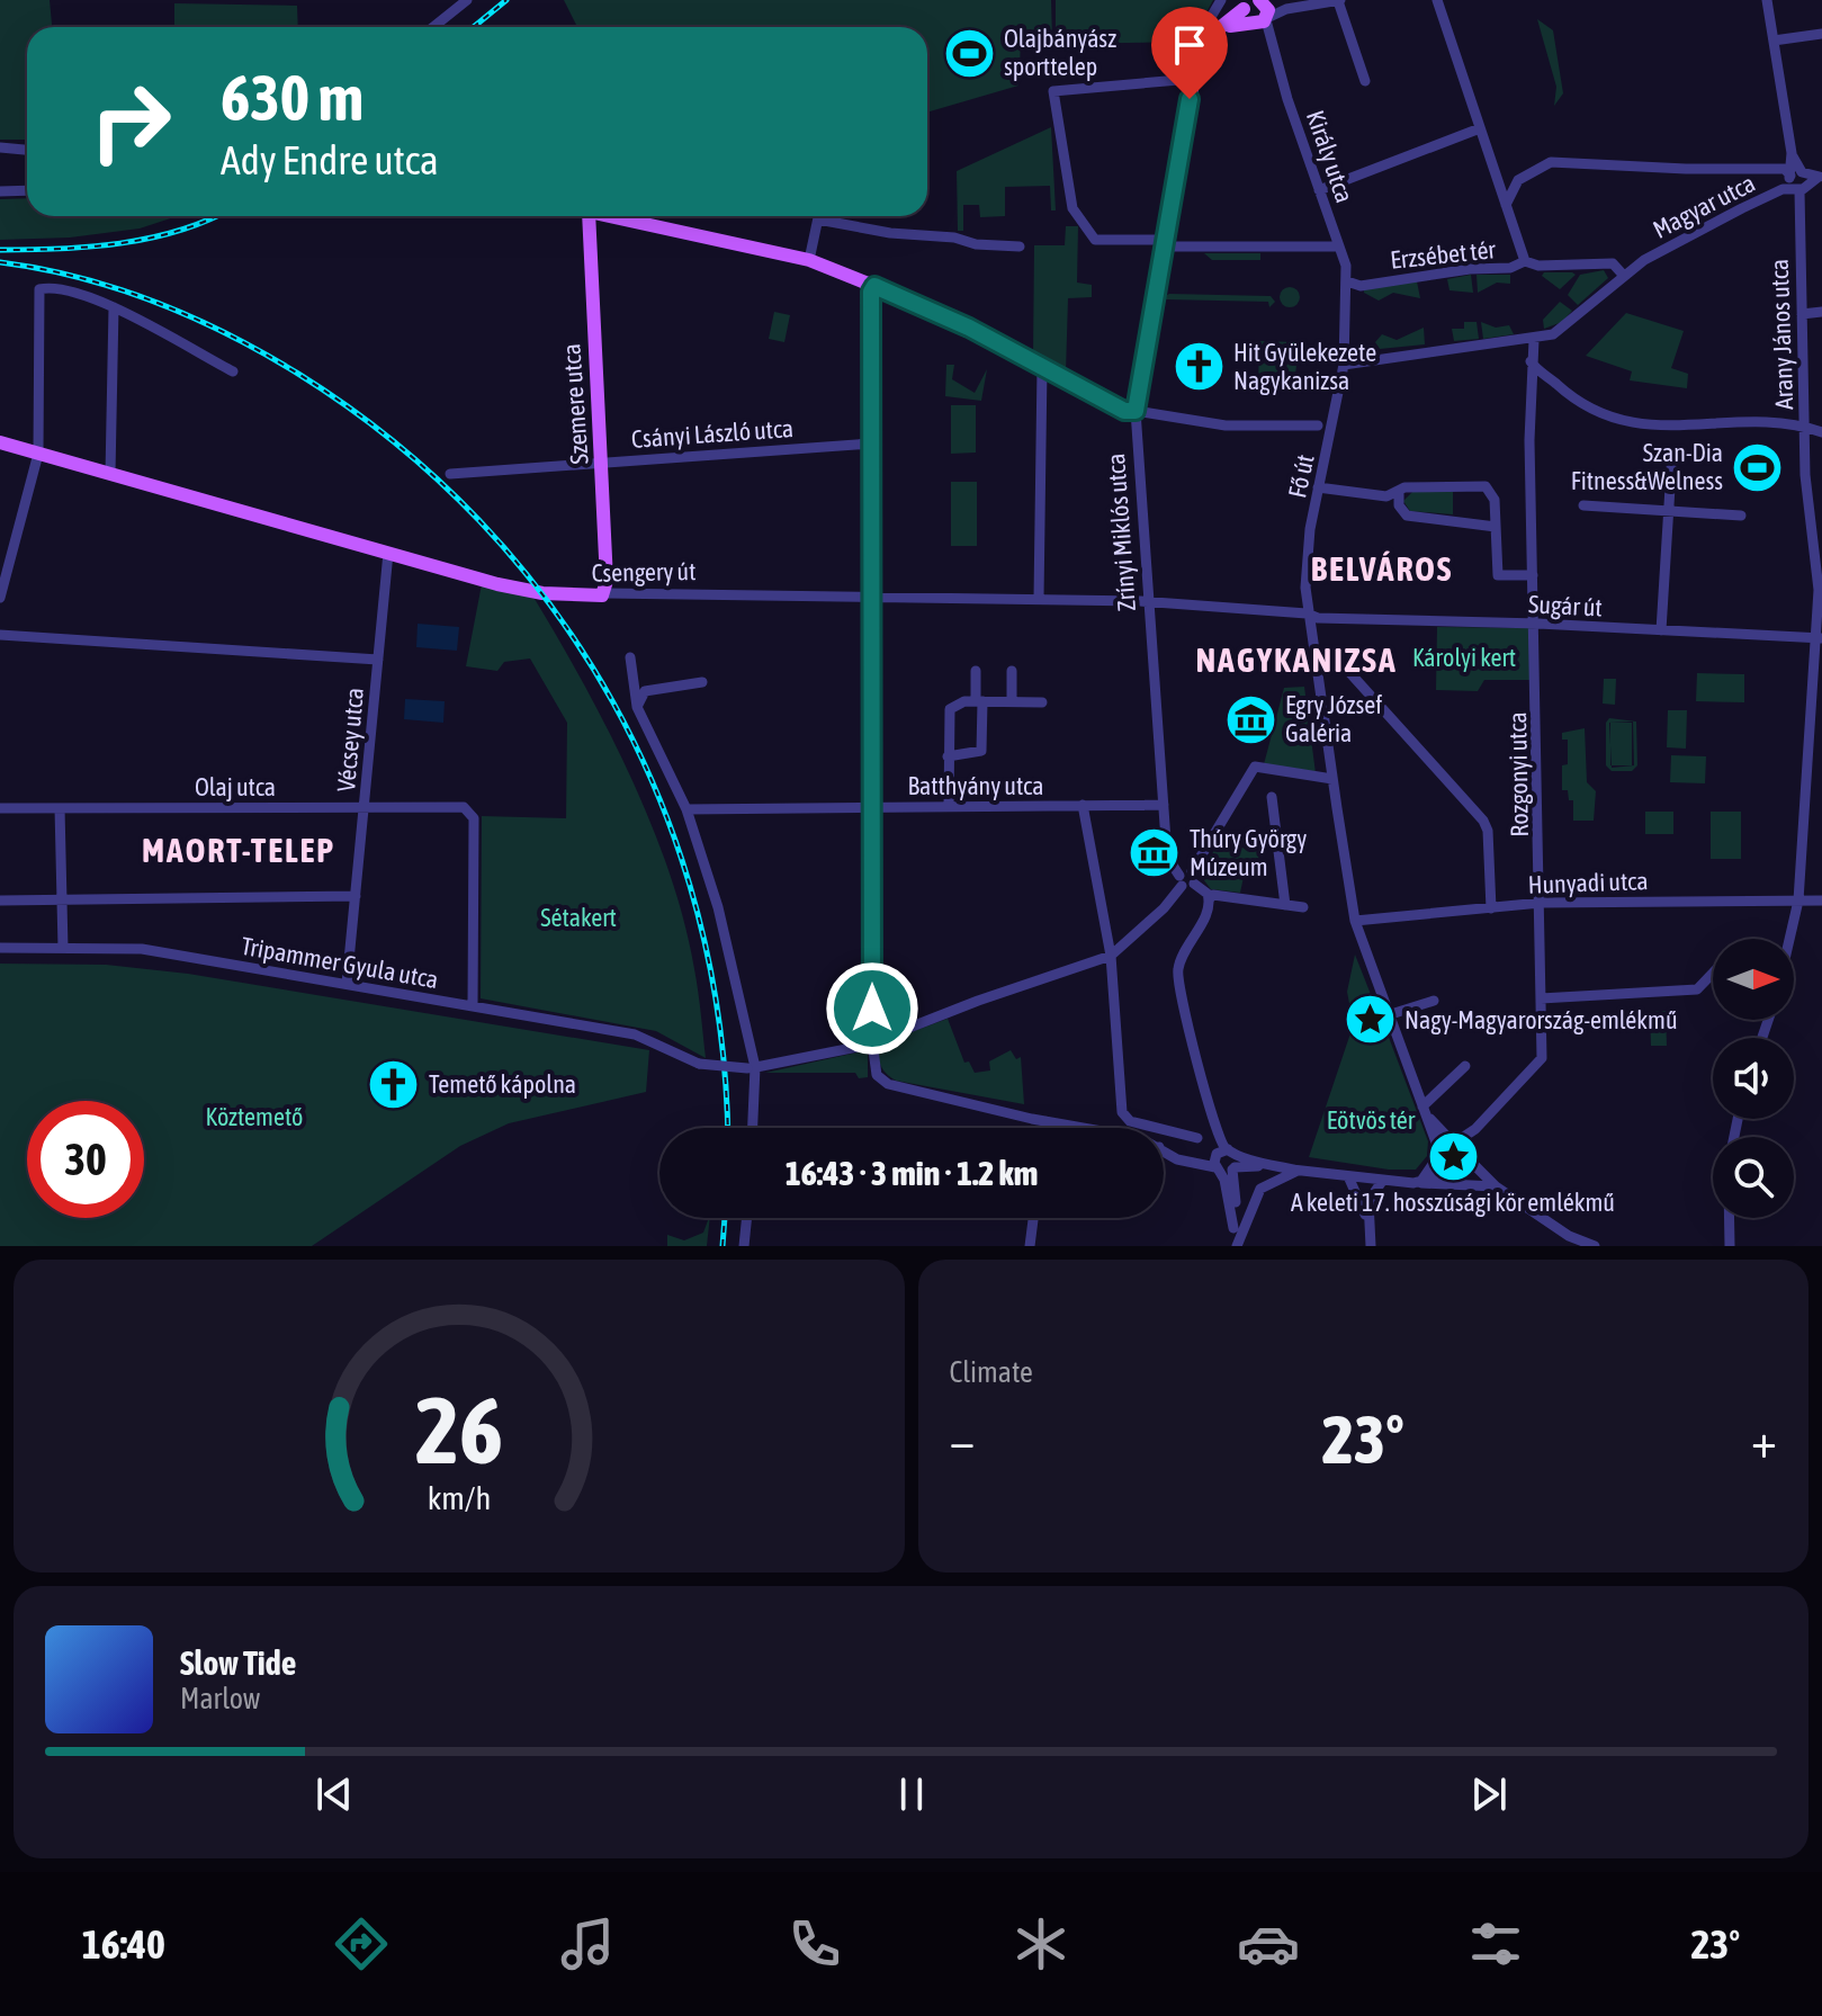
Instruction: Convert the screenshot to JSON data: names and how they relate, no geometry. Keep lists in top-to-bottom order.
{
  "streets": {
    "main road": ["Szemere utca", "Zrínyi Miklós utca", "Csengery út"],
    "street": [
      "Király utca",
      "Magyar utca",
      "Erzsébet tér",
      "Arany János utca",
      "Csányi László utca",
      "Fő út",
      "Sugár út",
      "Vécsey utca",
      "Rozgonyi utca",
      "Batthyány utca",
      "Olaj utca",
      "Hunyadi utca",
      "Tripammer Gyula utca"
    ]
  },
  "crossings": [
    ["Király utca", "Erzsébet tér"],
    ["Király utca", "Fő út"],
    ["Magyar utca", "Erzsébet tér"],
    ["Magyar utca", "Arany János utca"],
    ["Erzsébet tér", "Fő út"],
    ["Arany János utca", "Sugár út"],
    ["Arany János utca", "Hunyadi utca"],
    ["Szemere utca", "Csányi László utca"],
    ["Szemere utca", "Csengery út"],
    ["Fő út", "Csengery út"],
    ["Fő út", "Sugár út"],
    ["Zrínyi Miklós utca", "Csengery út"],
    ["Zrínyi Miklós utca", "Batthyány utca"],
    ["Csengery út", "Sugár út"],
    ["Csengery út", "Vécsey utca"],
    ["Sugár út", "Rozgonyi utca"],
    ["Vécsey utca", "Olaj utca"],
    ["Vécsey utca", "Tripammer Gyula utca"],
    ["Rozgonyi utca", "Hunyadi utca"],
    ["Olaj utca", "Tripammer Gyula utca"]
  ],
  "districts": ["BELVÁROS", "NAGYKANIZSA", "MAORT-TELEP"],
  "parks": [
    "Károlyi kert",
    "Sétakert",
    "Köztemető",
    "Eötvös tér"
  ],
  "places": {
    "sports": ["Olajbányász sporttelep", "Szan-Dia Fitness&Welness"],
    "church": ["Hit Gyülekezete Nagykanizsa", "Temető kápolna"],
    "museum": ["Egry József Galéria", "Thúry György Múzeum"],
    "place": ["Nagy-Magyarország-emlékmű", "A keleti 17. hosszúsági kör emlékmű"]
  },
  "north": "right",
  "page": {
    "turn": ["630 m", "Ady Endre utca"],
    "limit": "30",
    "trip": "16:43 · 3 min · 1.2 km",
    "tile": "Climate",
    "heat": ["−", "23°", "+"],
    "song": ["Slow Tide", "Marlow"],
    "tabs": ["16:40", "23°"],
    "gauge": ["26", "km/h"]
  }
}
